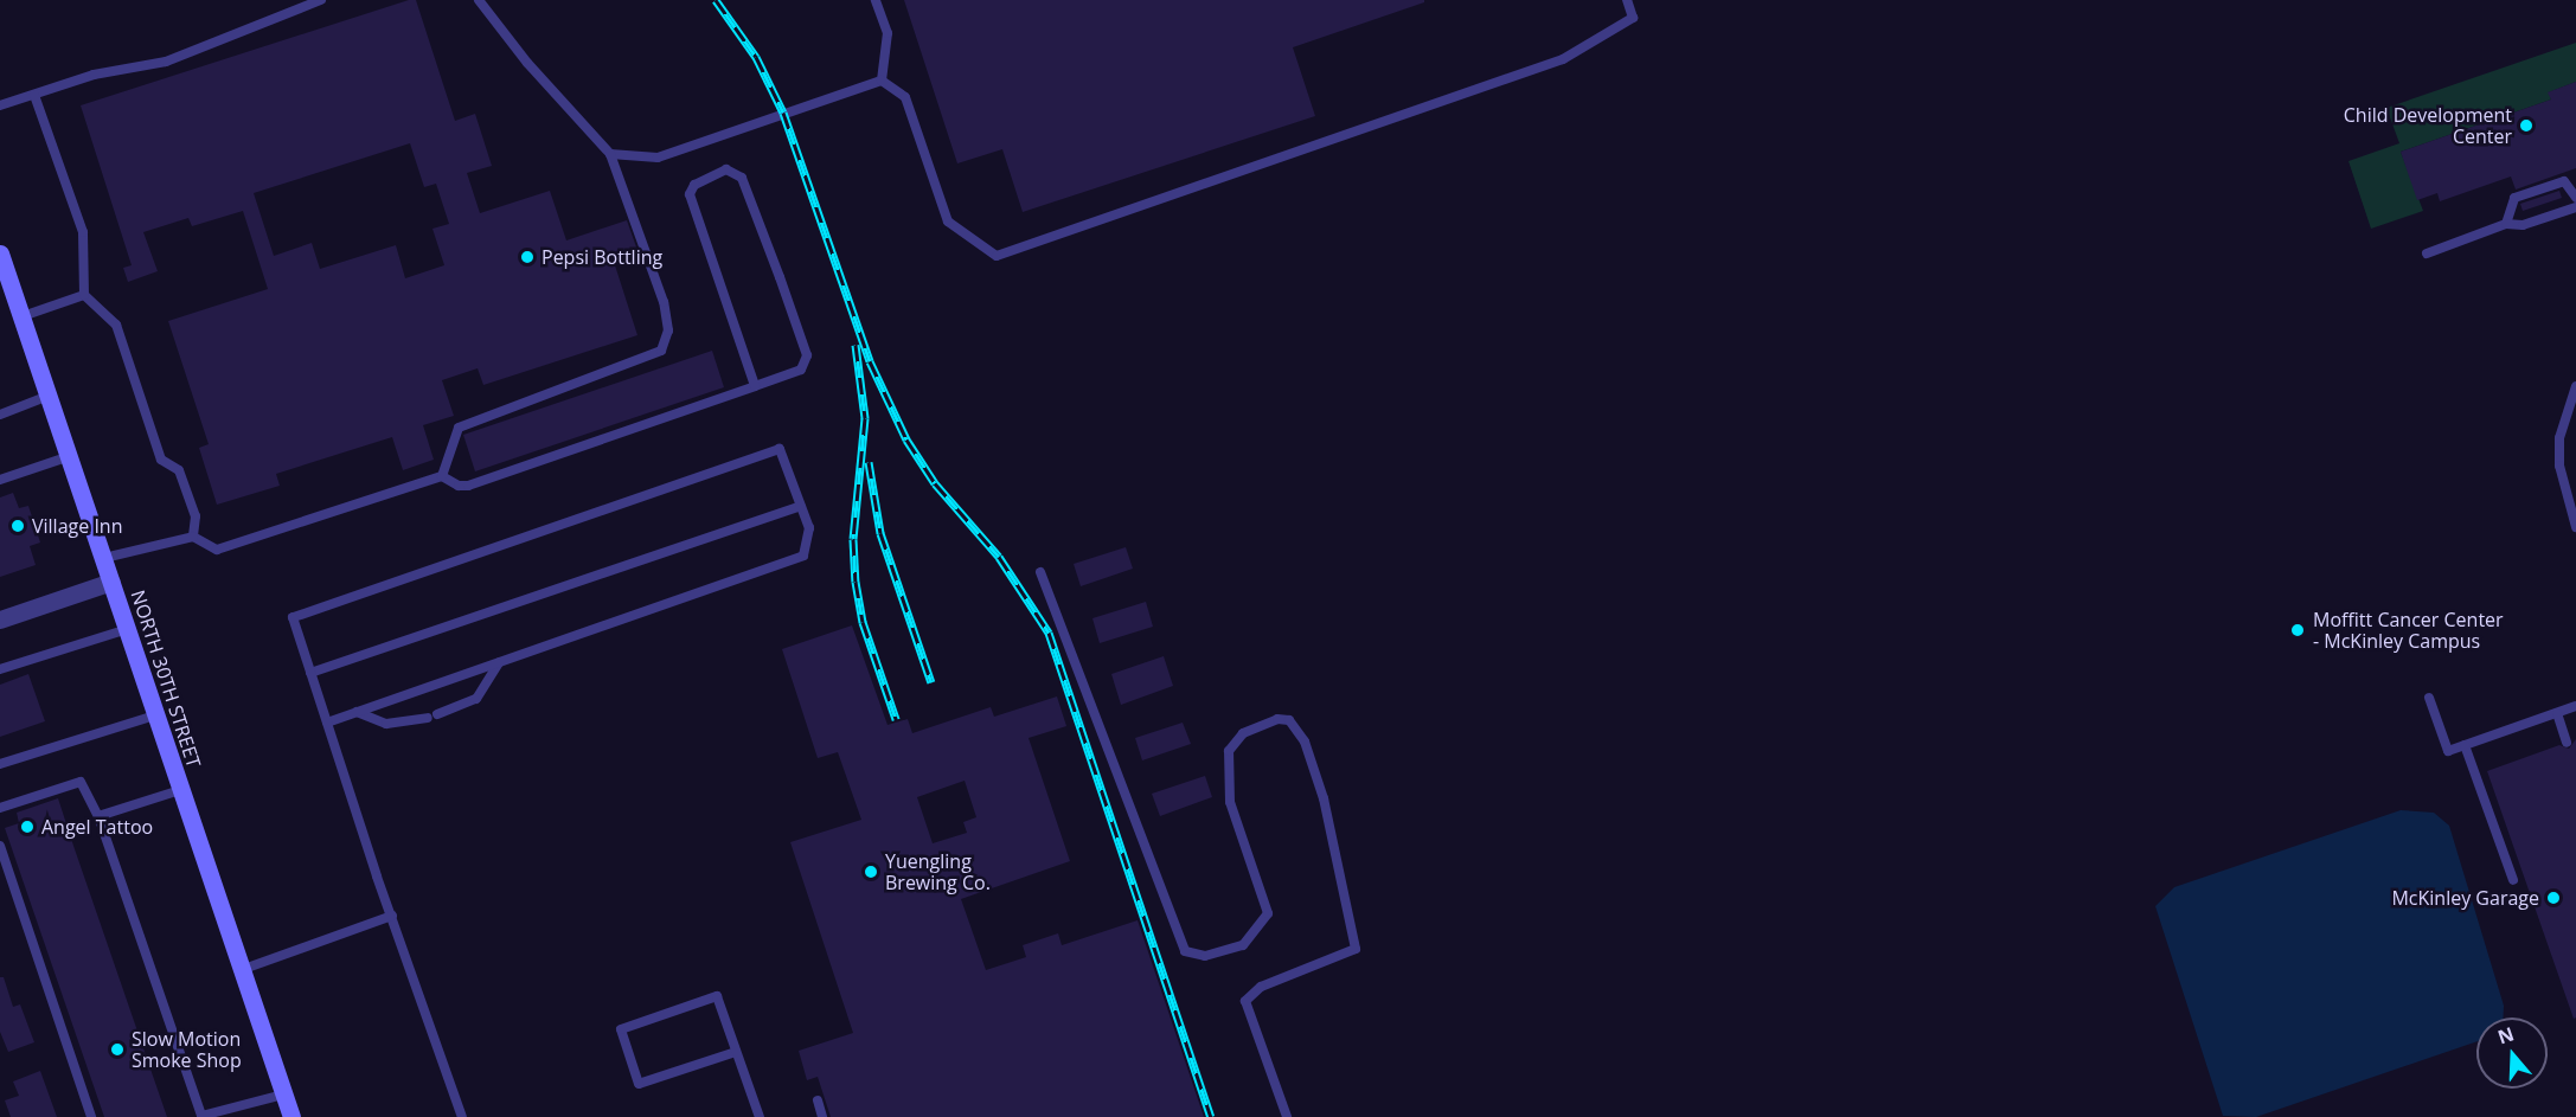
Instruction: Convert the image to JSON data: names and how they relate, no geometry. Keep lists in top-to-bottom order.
{
  "streets": {
    "main road": ["NORTH 30TH STREET"]
  },
  "places": [
    "Child Development Center",
    "Pepsi Bottling",
    "Village Inn",
    "Moffitt Cancer Center - McKinley Campus",
    "Angel Tattoo",
    "Yuengling Brewing Co.",
    "McKinley Garage",
    "Slow Motion Smoke Shop"
  ],
  "north": "top"
}
